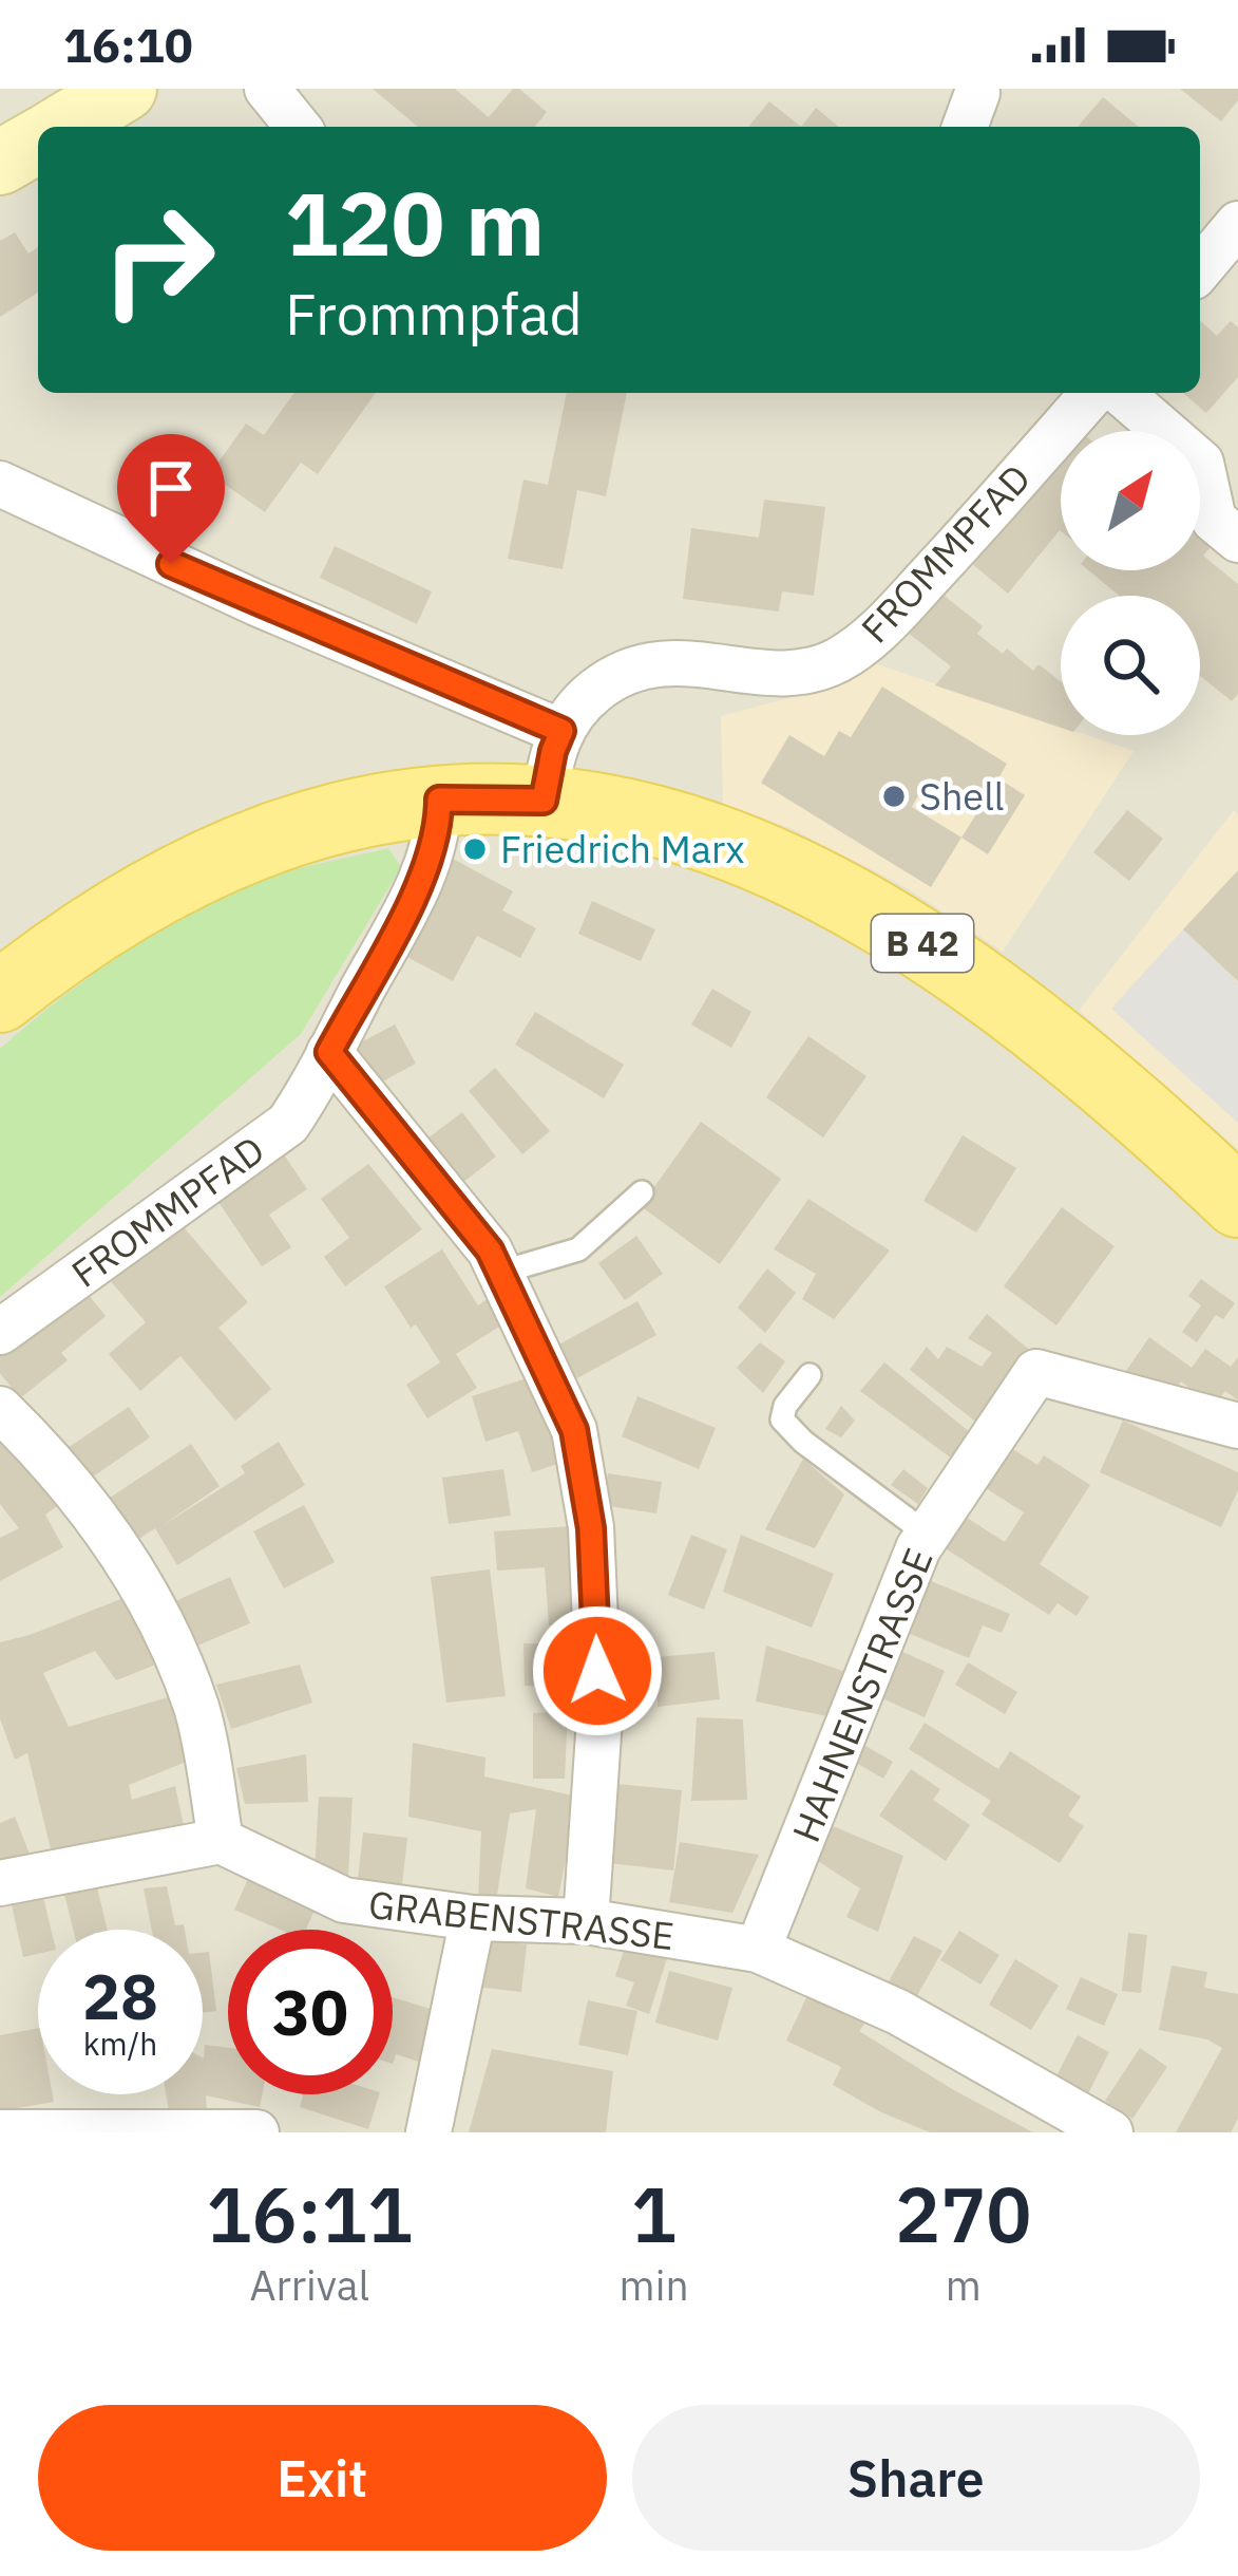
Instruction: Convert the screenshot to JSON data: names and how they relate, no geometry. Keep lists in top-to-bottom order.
{
  "streets": {
    "main road": ["B 42"],
    "street": ["FROMMPFAD", "HAHNENSTRASSE", "GRABENSTRASSE"]
  },
  "crossings": [
    ["FROMMPFAD", "B 42"],
    ["HAHNENSTRASSE", "GRABENSTRASSE"]
  ],
  "places": ["Shell", "Friedrich Marx"],
  "north": "top right",
  "page": {
    "status": "16:10",
    "turn": ["120 m", "Frommpfad"],
    "speed": "28 km/h",
    "limit": "30",
    "eta": [
      "16:11",
      "Arrival",
      "1",
      "min",
      "270",
      "m"
    ],
    "buttons": ["Exit", "Share"]
  }
}
